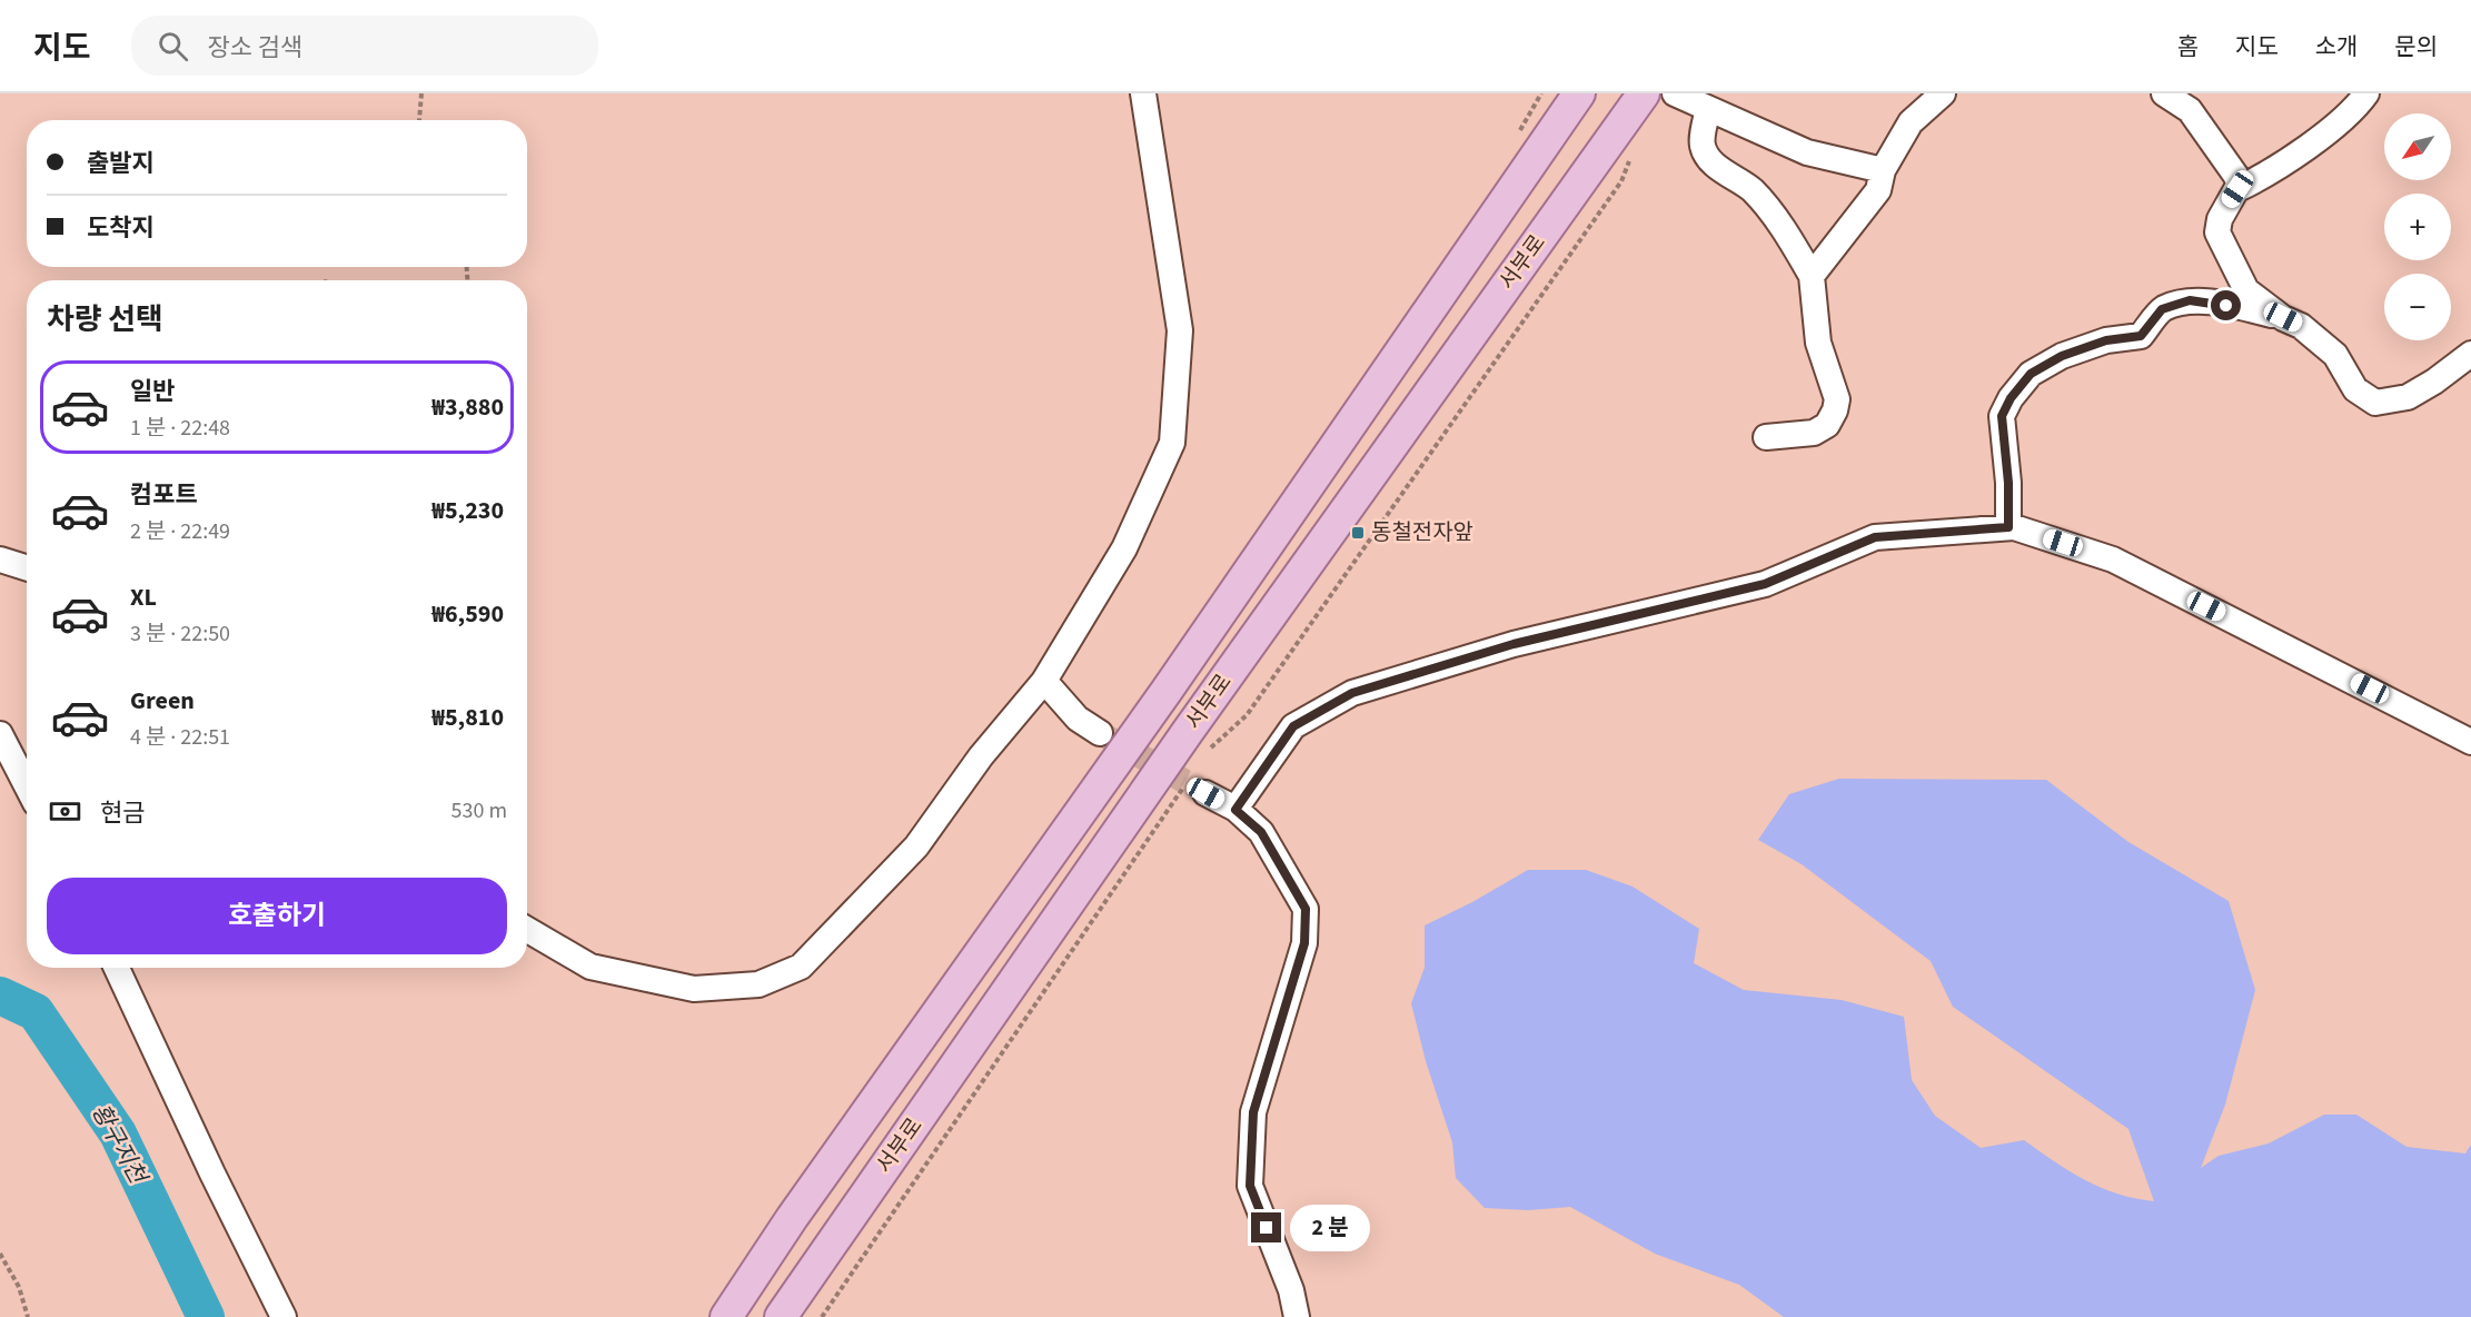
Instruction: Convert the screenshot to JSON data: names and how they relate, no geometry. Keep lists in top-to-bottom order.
{
  "streets": {
    "main road": ["서부로"]
  },
  "water": ["황구지천"],
  "places": {
    "transit": ["동철전자앞"]
  },
  "north": "bottom left",
  "page": {
    "header": "지도",
    "search": "장소 검색",
    "nav": [
      "홈",
      "지도",
      "소개",
      "문의"
    ],
    "map_buttons": ["+", "−"],
    "banner": ["출발지", "도착지"],
    "heading": "차량 선택",
    "list": [
      {
        "name": "일반",
        "note": "1 분 · 22:48",
        "value": "₩3,880"
      },
      {
        "name": "컴포트",
        "note": "2 분 · 22:49",
        "value": "₩5,230"
      },
      {
        "name": "XL",
        "note": "3 분 · 22:50",
        "value": "₩6,590"
      },
      {
        "name": "Green",
        "note": "4 분 · 22:51",
        "value": "₩5,810"
      }
    ],
    "pay": ["현금", "530 m"],
    "buttons": "호출하기",
    "bubble": "2 분"
  }
}
